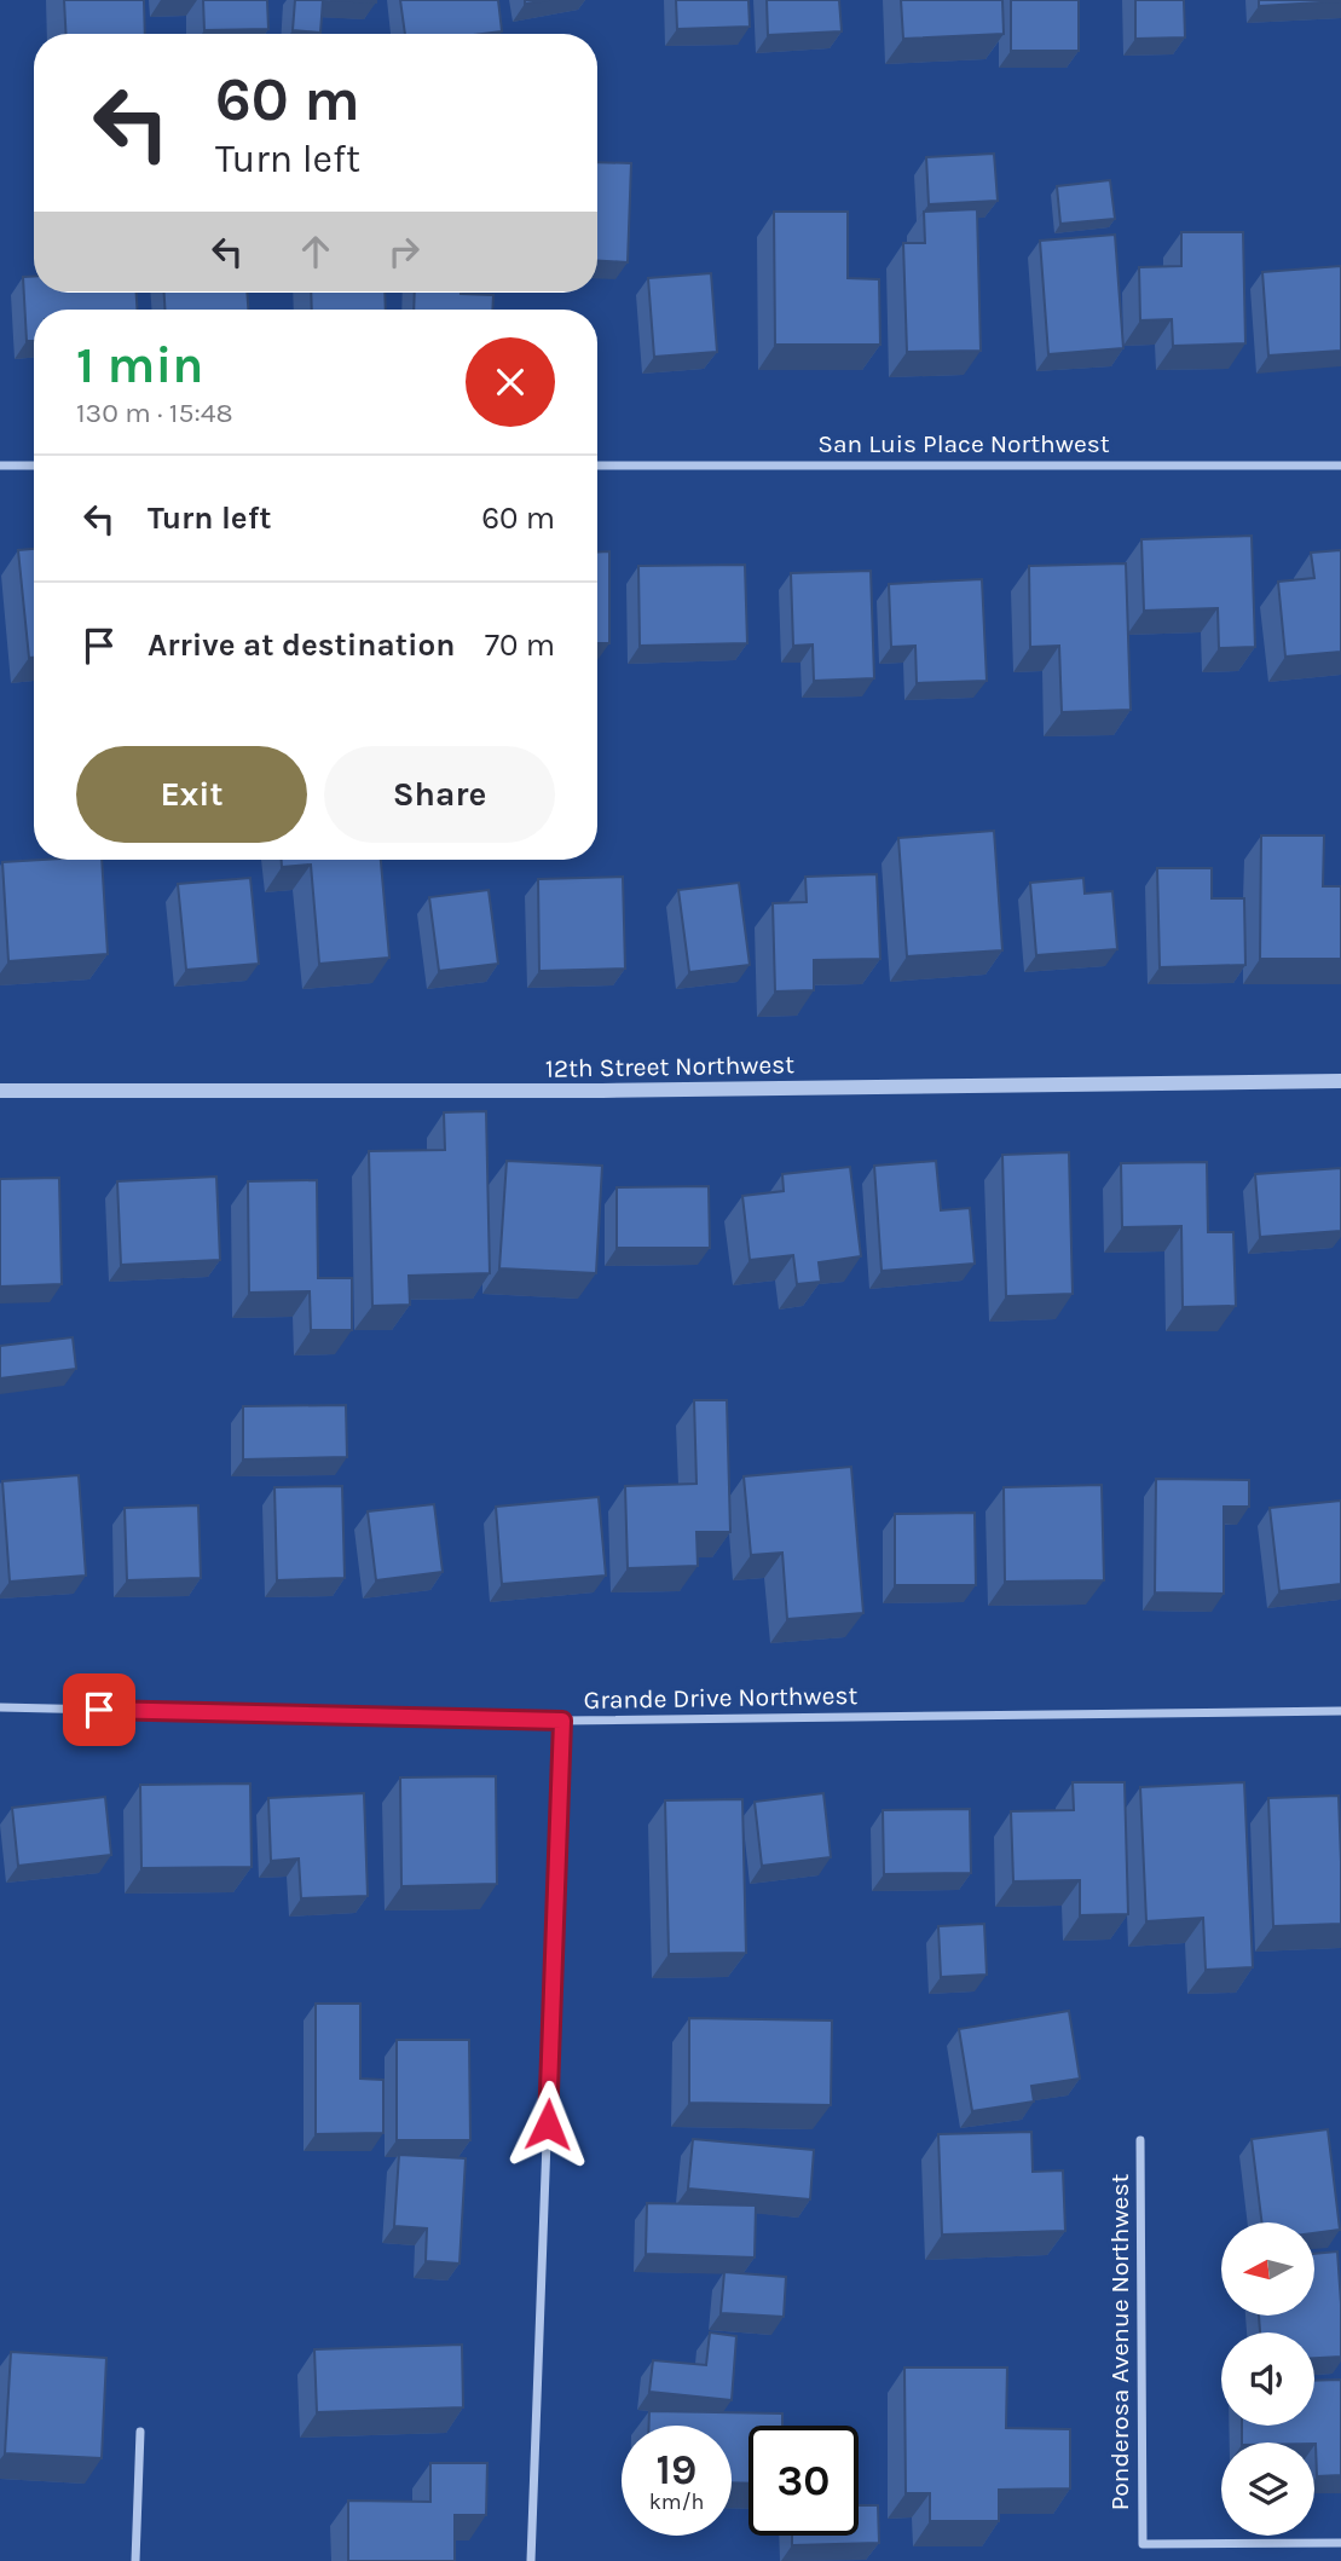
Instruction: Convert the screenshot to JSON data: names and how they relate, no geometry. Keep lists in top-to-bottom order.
{
  "streets": {
    "street": [
      "San Luis Place Northwest",
      "12th Street Northwest",
      "Grande Drive Northwest",
      "Ponderosa Avenue Northwest"
    ]
  },
  "north": "left",
  "page": {
    "turn": ["60 m", "Turn left"],
    "heading": ["1 min", "130 m · 15:48"],
    "list": [
      {
        "name": "Turn left",
        "value": "60 m"
      },
      {
        "name": "Arrive at destination",
        "value": "70 m"
      }
    ],
    "buttons": ["Exit", "Share"],
    "speed": "19 km/h",
    "limit": "30"
  }
}
